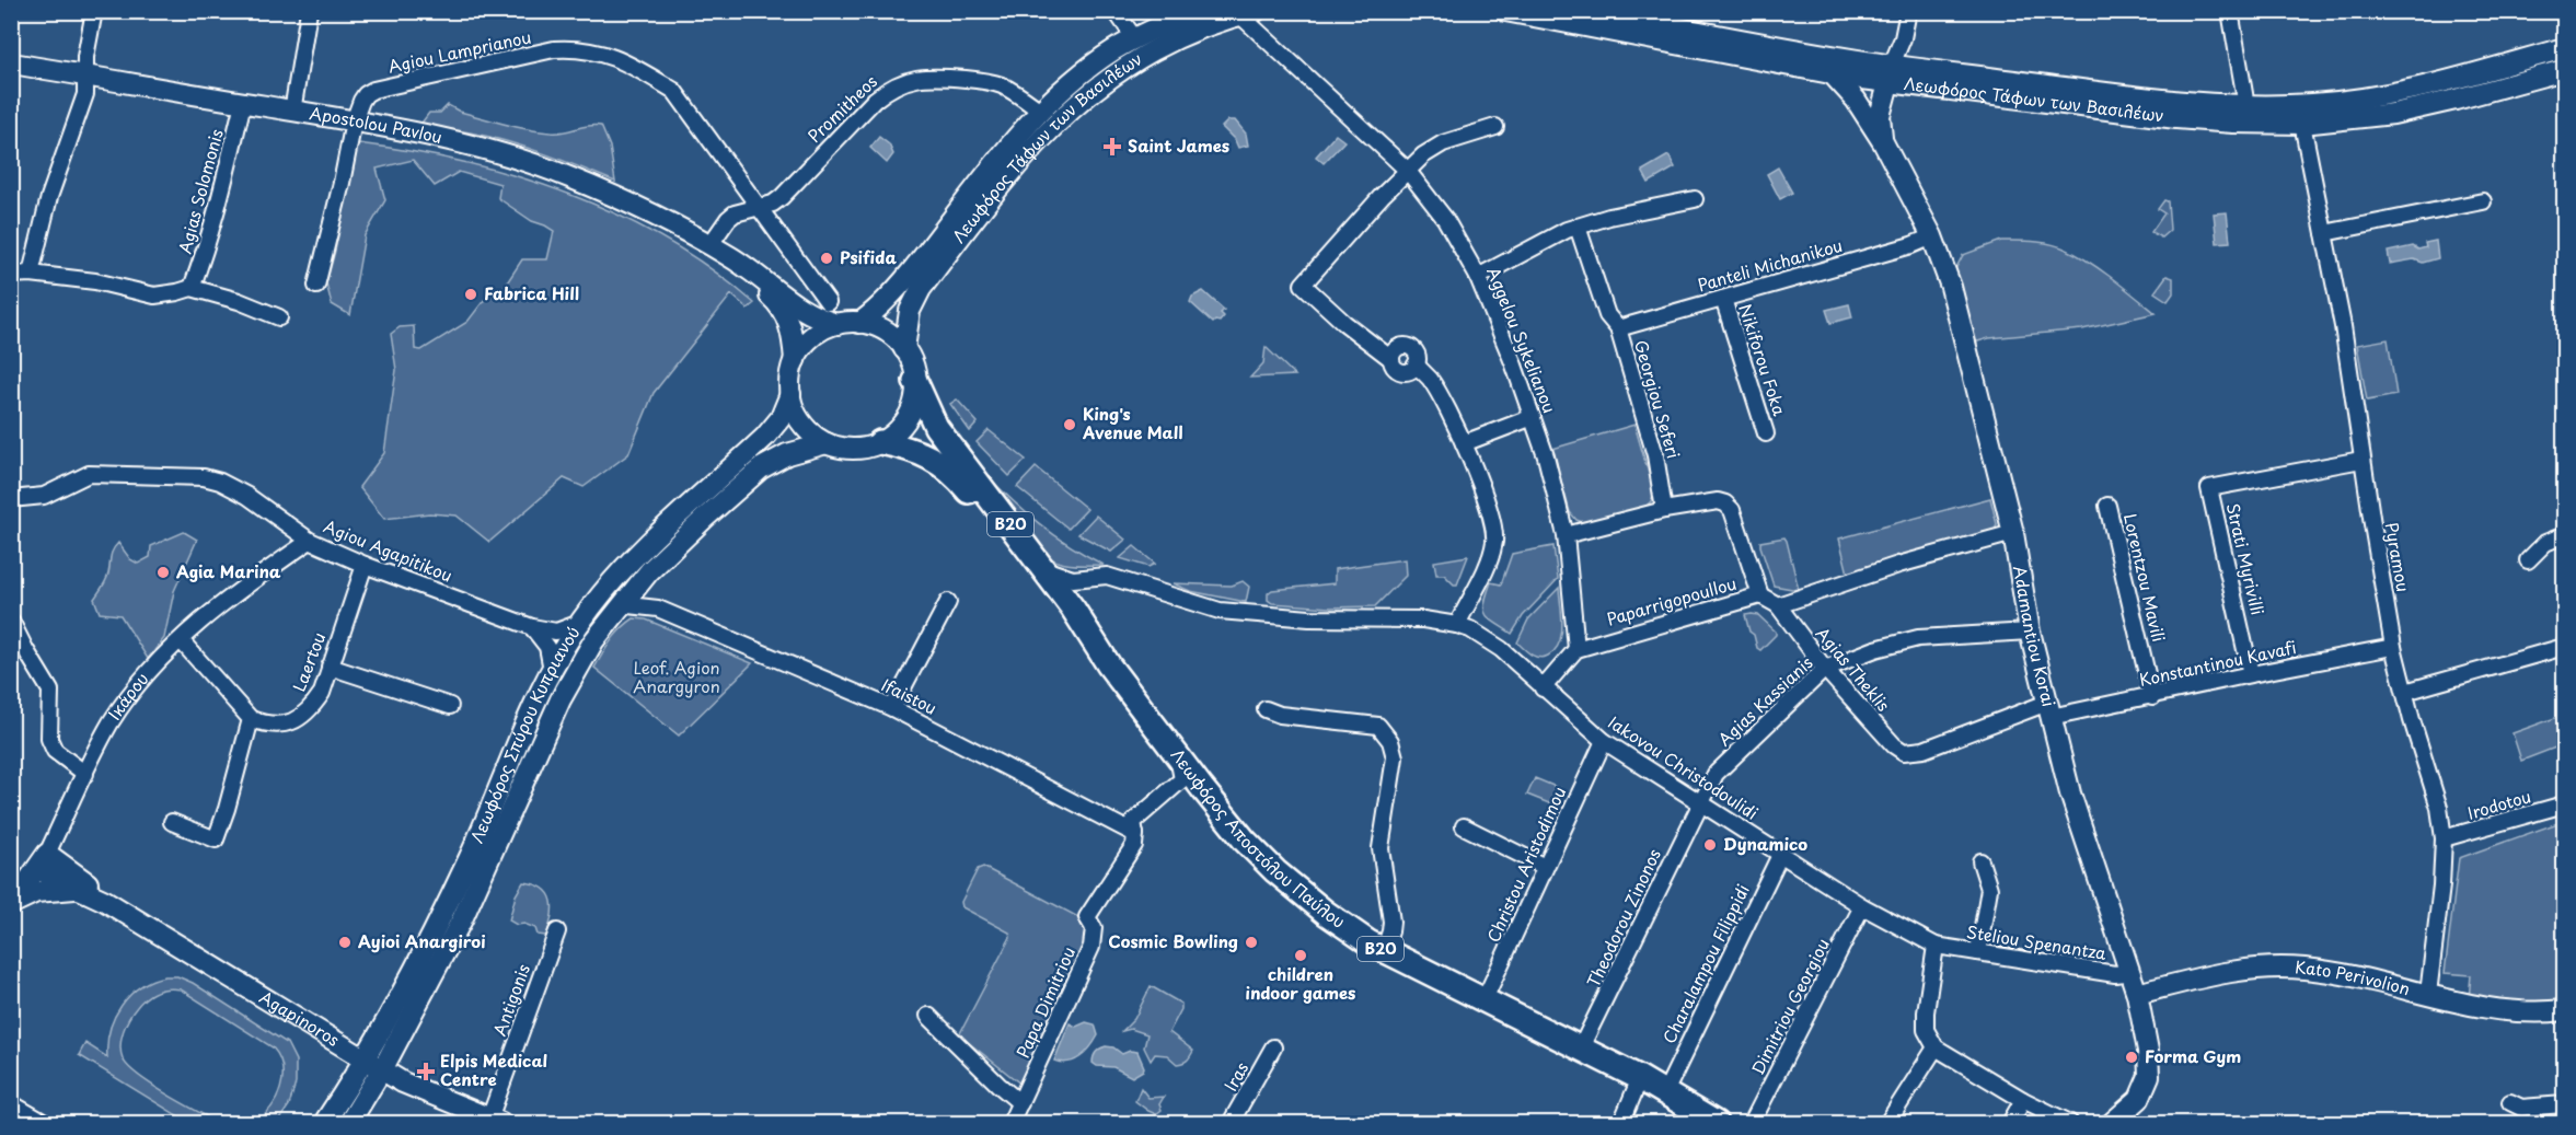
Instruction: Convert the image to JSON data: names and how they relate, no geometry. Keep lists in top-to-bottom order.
{
  "streets": {
    "main road": [
      "Λεωφόρος Τάφων των Βασιλέων",
      "Apostolou Pavlou",
      "B20",
      "Adamantiou Korai",
      "Ικάρου",
      "Λεωφόρος Σπύρου Κυπριανού",
      "Λεωφόρος Αποστόλου Παύλου",
      "Kato Perivolion",
      "Agapinoros"
    ],
    "street": [
      "Agiou Lamprianou",
      "Promitheos",
      "Agias Solomonis",
      "Panteli Michanikou",
      "Aggelou Sykelianou",
      "Nikiforou Foka",
      "Georgiou Seferi",
      "Agiou Agapitikou",
      "Pyramou",
      "Strati Myrivilli",
      "Lorentzou Mavili",
      "Paparrigopoullou",
      "Laertou",
      "Konstantinou Kavafi",
      "Agias Theklis",
      "Ifaistou",
      "Agias Kassianis",
      "Iakovou Christodoulidi",
      "Irodotou",
      "Christou Aristodimou",
      "Theodorou Zinonos",
      "Steliou Spenantza",
      "Charalampou Filippidi",
      "Antigonis",
      "Papa Dimitriou",
      "Dimitriou Georgiou",
      "Iras"
    ]
  },
  "crossings": [
    ["Agiou Lamprianou", "Promitheos"],
    ["Agiou Lamprianou", "Apostolou Pavlou"],
    ["Λεωφόρος Τάφων των Βασιλέων", "Promitheos"],
    ["Λεωφόρος Τάφων των Βασιλέων", "Apostolou Pavlou"],
    ["Λεωφόρος Τάφων των Βασιλέων", "Aggelou Sykelianou"],
    ["Λεωφόρος Τάφων των Βασιλέων", "B20"],
    ["Λεωφόρος Τάφων των Βασιλέων", "Pyramou"],
    ["Λεωφόρος Τάφων των Βασιλέων", "Adamantiou Korai"],
    ["Λεωφόρος Τάφων των Βασιλέων", "Λεωφόρος Σπύρου Κυπριανού"],
    ["Λεωφόρος Τάφων των Βασιλέων", "Λεωφόρος Αποστόλου Παύλου"],
    ["Apostolou Pavlou", "Agias Solomonis"],
    ["Apostolou Pavlou", "B20"],
    ["Apostolou Pavlou", "Λεωφόρος Σπύρου Κυπριανού"],
    ["Apostolou Pavlou", "Λεωφόρος Αποστόλου Παύλου"],
    ["Panteli Michanikou", "Nikiforou Foka"],
    ["Panteli Michanikou", "Georgiou Seferi"],
    ["Panteli Michanikou", "Adamantiou Korai"],
    ["Aggelou Sykelianou", "Paparrigopoullou"],
    ["B20", "Λεωφόρος Σπύρου Κυπριανού"],
    ["B20", "Λεωφόρος Αποστόλου Παύλου"],
    ["Agiou Agapitikou", "Laertou"],
    ["Agiou Agapitikou", "Ικάρου"],
    ["Agiou Agapitikou", "Λεωφόρος Σπύρου Κυπριανού"],
    ["Pyramou", "Strati Myrivilli"],
    ["Pyramou", "Konstantinou Kavafi"],
    ["Pyramou", "Irodotou"],
    ["Pyramou", "Kato Perivolion"],
    ["Strati Myrivilli", "Konstantinou Kavafi"],
    ["Lorentzou Mavili", "Konstantinou Kavafi"],
    ["Paparrigopoullou", "Agias Theklis"],
    ["Adamantiou Korai", "Konstantinou Kavafi"],
    ["Adamantiou Korai", "Agias Kassianis"],
    ["Adamantiou Korai", "Steliou Spenantza"],
    ["Adamantiou Korai", "Kato Perivolion"],
    ["Konstantinou Kavafi", "Agias Theklis"],
    ["Agias Theklis", "Agias Kassianis"],
    ["Ικάρου", "Agapinoros"],
    ["Ifaistou", "Λεωφόρος Σπύρου Κυπριανού"],
    ["Ifaistou", "Papa Dimitriou"],
    ["Agias Kassianis", "Iakovou Christodoulidi"],
    ["Agias Kassianis", "Theodorou Zinonos"],
    ["Λεωφόρος Σπύρου Κυπριανού", "Λεωφόρος Αποστόλου Παύλου"],
    ["Λεωφόρος Σπύρου Κυπριανού", "Agapinoros"],
    ["Iakovou Christodoulidi", "Λεωφόρος Αποστόλου Παύλου"],
    ["Iakovou Christodoulidi", "Christou Aristodimou"],
    ["Iakovou Christodoulidi", "Theodorou Zinonos"],
    ["Iakovou Christodoulidi", "Steliou Spenantza"],
    ["Iakovou Christodoulidi", "Charalampou Filippidi"],
    ["Iakovou Christodoulidi", "Dimitriou Georgiou"],
    ["Λεωφόρος Αποστόλου Παύλου", "Christou Aristodimou"],
    ["Λεωφόρος Αποστόλου Παύλου", "Theodorou Zinonos"],
    ["Λεωφόρος Αποστόλου Παύλου", "Charalampou Filippidi"],
    ["Λεωφόρος Αποστόλου Παύλου", "Papa Dimitriou"],
    ["Antigonis", "Agapinoros"]
  ],
  "parks": ["Leof. Agion Anargyron"],
  "places": {
    "health": ["Saint James", "Elpis Medical Centre"],
    "other": [
      "Psifida",
      "Fabrica Hill",
      "King's Avenue Mall",
      "Agia Marina",
      "Dynamico",
      "Ayioi Anargiroi",
      "Cosmic Bowling",
      "children indoor games",
      "Forma Gym"
    ]
  }
}
